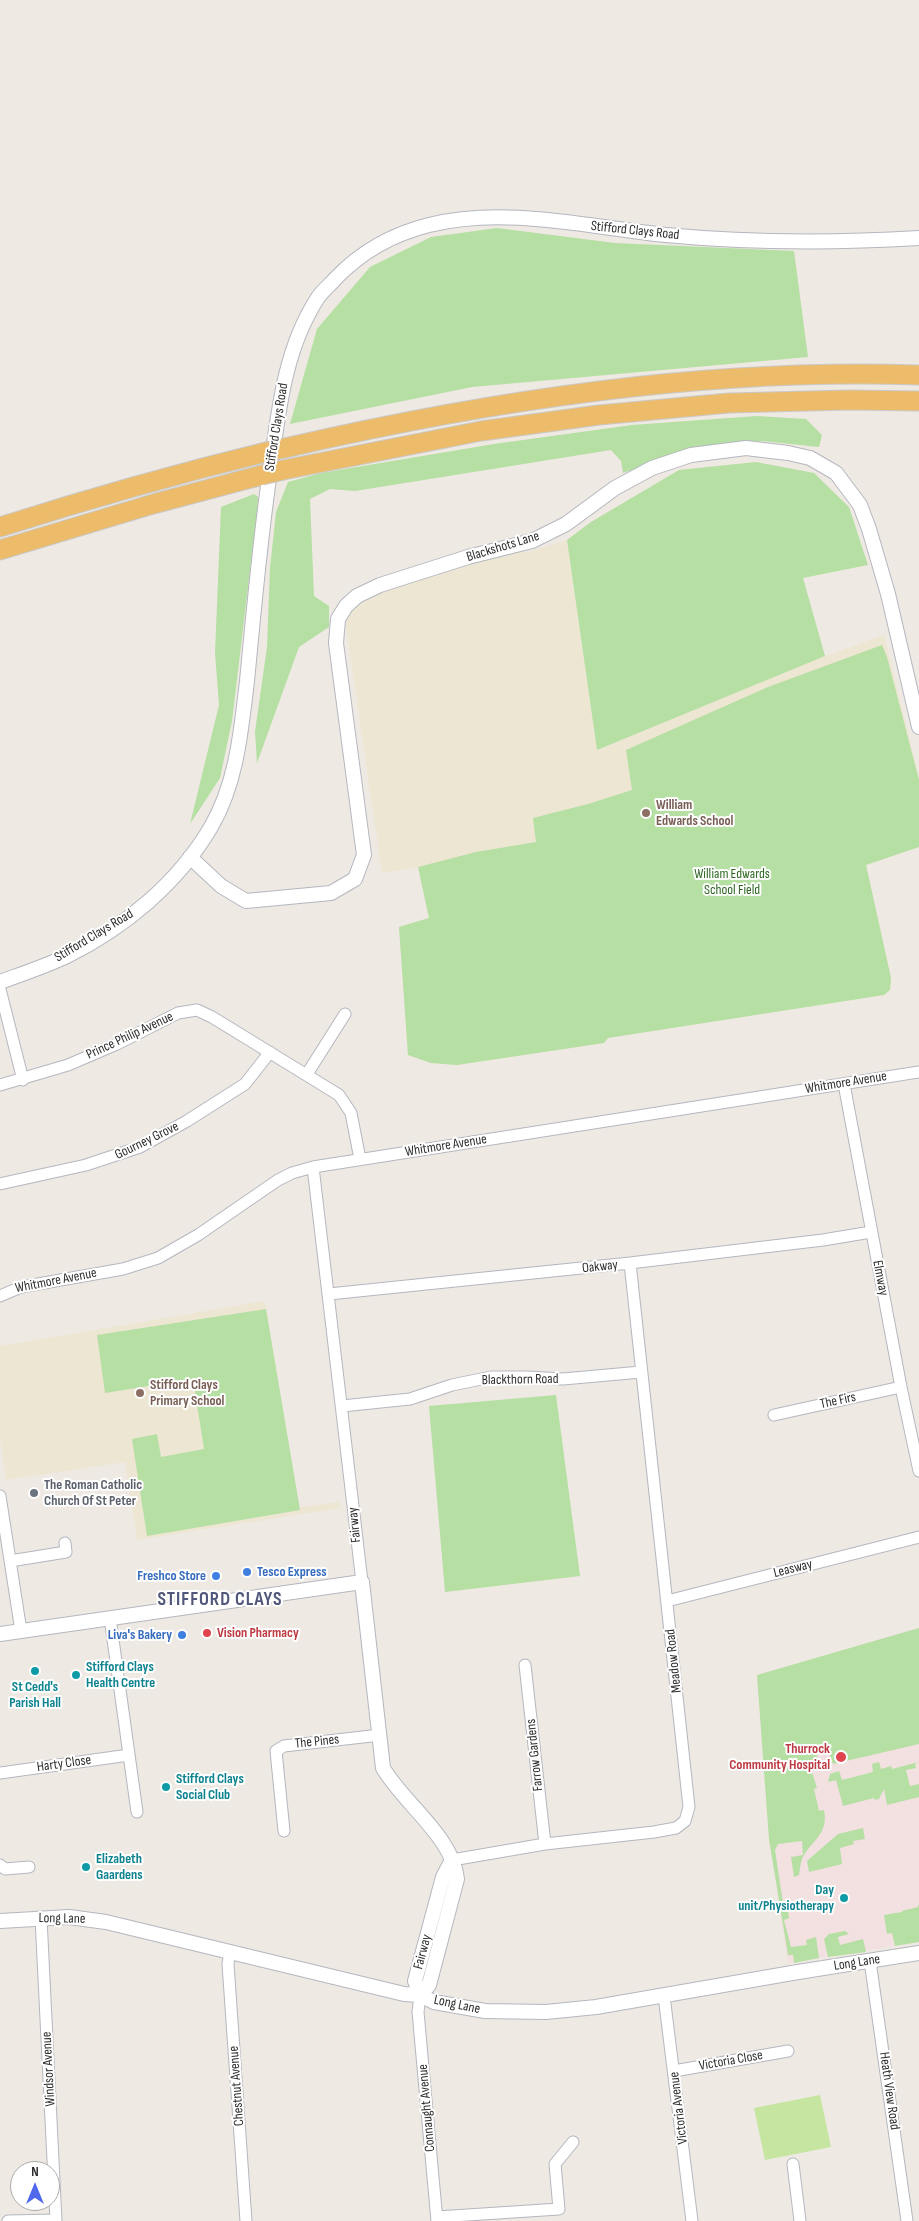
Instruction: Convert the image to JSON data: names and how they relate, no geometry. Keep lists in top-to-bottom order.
{
  "streets": {
    "street": [
      "Stifford Clays Road",
      "Blackshots Lane",
      "Prince Philip Avenue",
      "Whitmore Avenue",
      "Gourney Grove",
      "Oakway",
      "Elmway",
      "Blackthorn Road",
      "The Firs",
      "Fairway",
      "Leasway",
      "Meadow Road",
      "The Pines",
      "Farrow Gardens",
      "Harty Close",
      "Long Lane",
      "Victoria Close",
      "Windsor Avenue",
      "Chestnut Avenue",
      "Heath View Road",
      "Connaught Avenue",
      "Victoria Avenue"
    ]
  },
  "crossings": [
    ["Stifford Clays Road", "Blackshots Lane"],
    ["Prince Philip Avenue", "Whitmore Avenue"],
    ["Prince Philip Avenue", "Gourney Grove"],
    ["Whitmore Avenue", "Elmway"],
    ["Whitmore Avenue", "Fairway"],
    ["Oakway", "Elmway"],
    ["Oakway", "Fairway"],
    ["Oakway", "Meadow Road"],
    ["Elmway", "The Firs"],
    ["Blackthorn Road", "Fairway"],
    ["Blackthorn Road", "Meadow Road"],
    ["Fairway", "Meadow Road"],
    ["Fairway", "The Pines"],
    ["Fairway", "Long Lane"],
    ["Fairway", "Connaught Avenue"],
    ["Leasway", "Meadow Road"],
    ["Meadow Road", "Farrow Gardens"],
    ["Long Lane", "Windsor Avenue"],
    ["Long Lane", "Chestnut Avenue"],
    ["Long Lane", "Heath View Road"],
    ["Long Lane", "Connaught Avenue"],
    ["Long Lane", "Victoria Avenue"],
    ["Victoria Close", "Victoria Avenue"]
  ],
  "districts": ["STIFFORD CLAYS"],
  "parks": ["William Edwards School Field"],
  "places": [
    "William Edwards School",
    "Stifford Clays Primary School",
    "The Roman Catholic Church Of St Peter",
    "Tesco Express",
    "Freshco Store",
    "Vision Pharmacy",
    "Liva's Bakery",
    "St Cedd's Parish Hall",
    "Stifford Clays Health Centre",
    "Thurrock Community Hospital",
    "Stifford Clays Social Club",
    "Elizabeth Gaardens",
    "Day unit/Physiotherapy"
  ],
  "north": "top"
}
